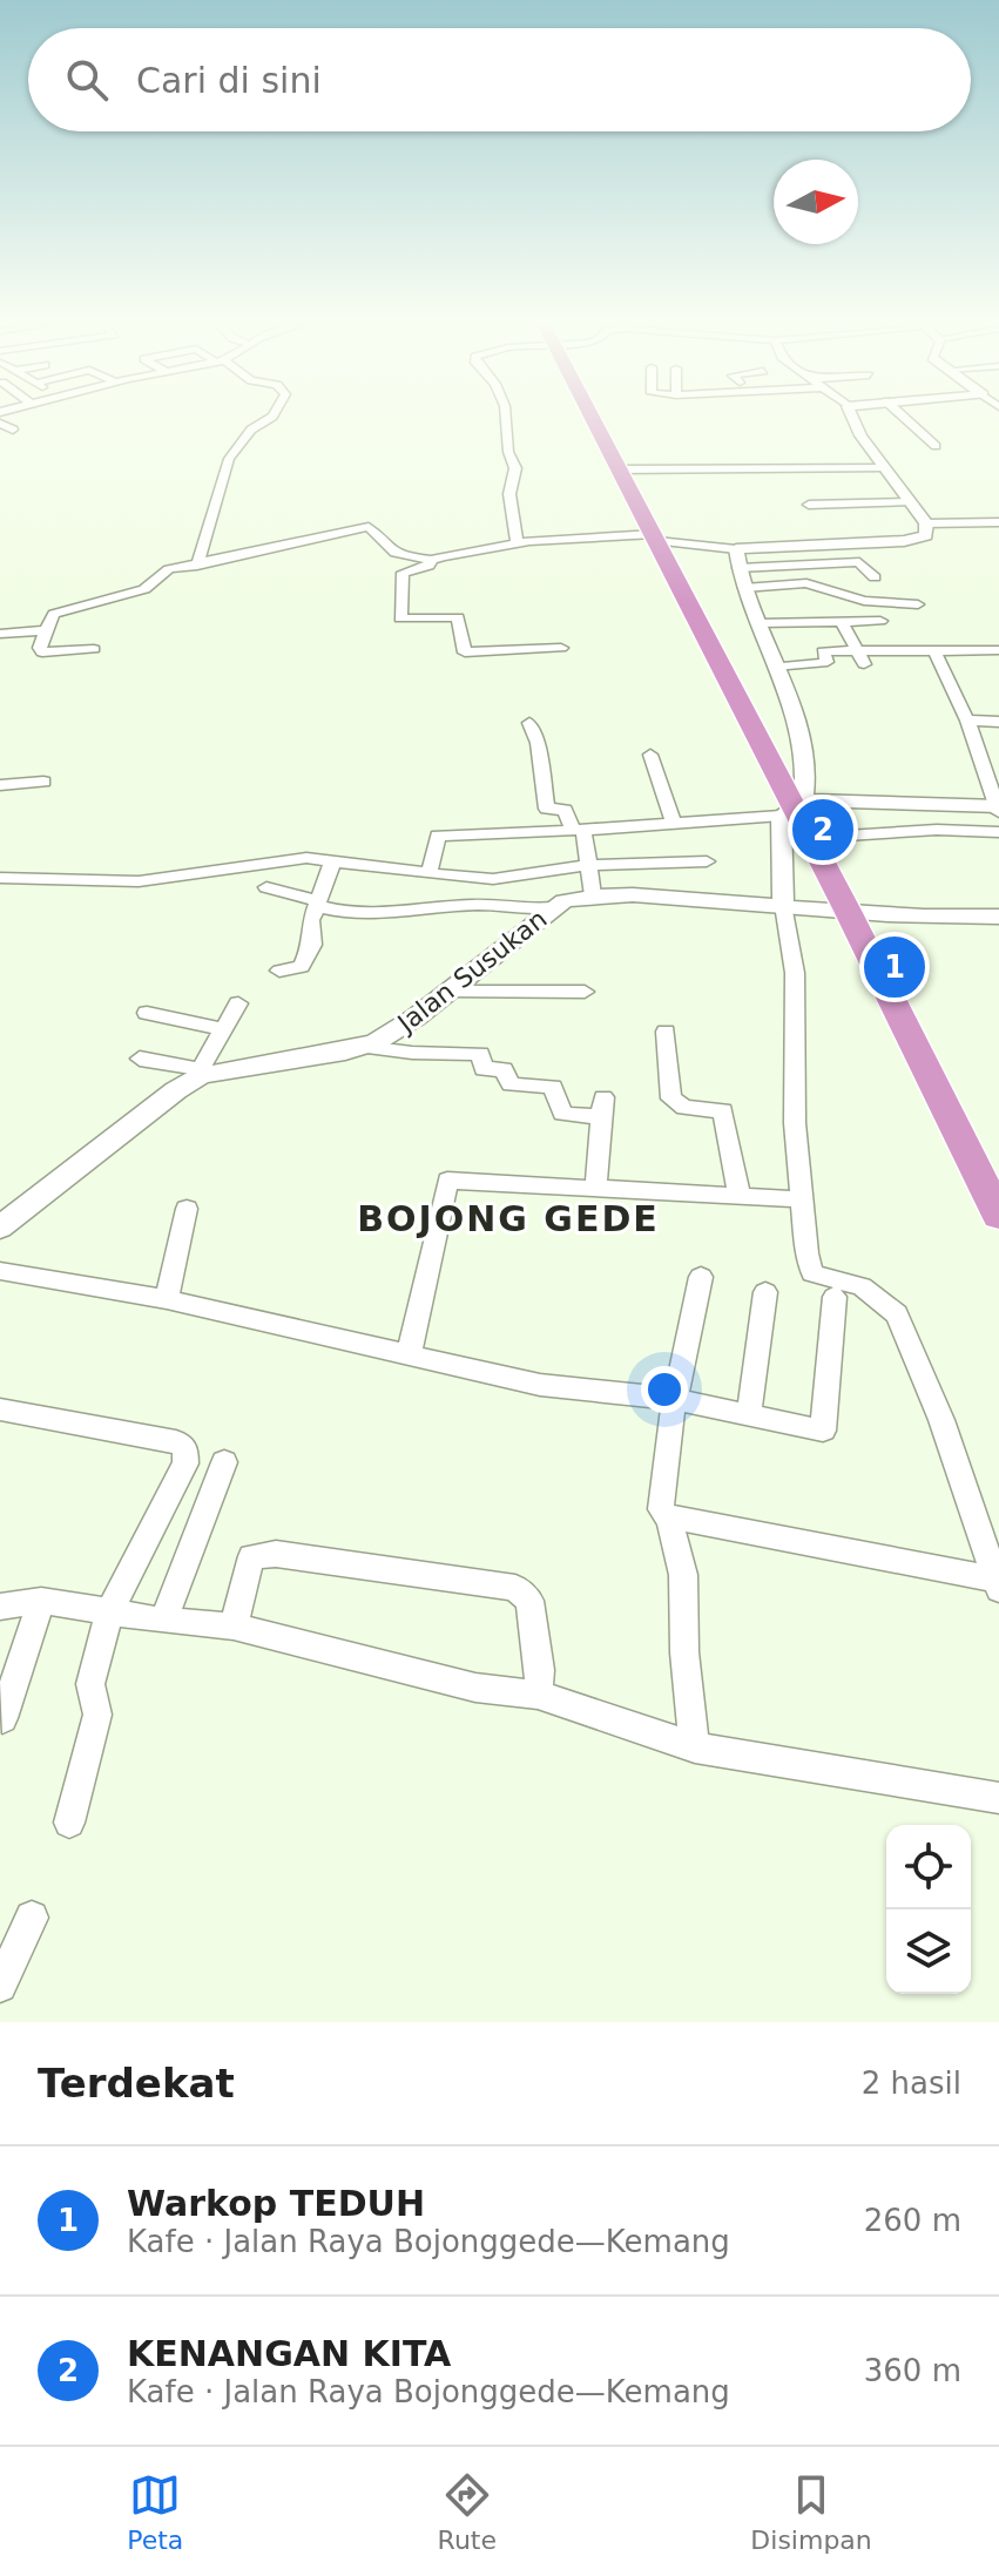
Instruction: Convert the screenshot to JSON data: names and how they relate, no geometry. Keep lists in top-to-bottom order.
{
  "streets": {
    "street": ["Jalan Susukan"]
  },
  "districts": ["BOJONG GEDE"],
  "north": "right",
  "page": {
    "search": "Cari di sini",
    "pins": ["2", "1"],
    "heading": ["Terdekat", "2 hasil"],
    "list": [
      {
        "mark": "1",
        "name": "Warkop TEDUH",
        "note": "Kafe · Jalan Raya Bojonggede—Kemang",
        "value": "260 m"
      },
      {
        "mark": "2",
        "name": "KENANGAN KITA",
        "note": "Kafe · Jalan Raya Bojonggede—Kemang",
        "value": "360 m"
      }
    ],
    "nav": ["Peta", "Rute", "Disimpan"]
  }
}
